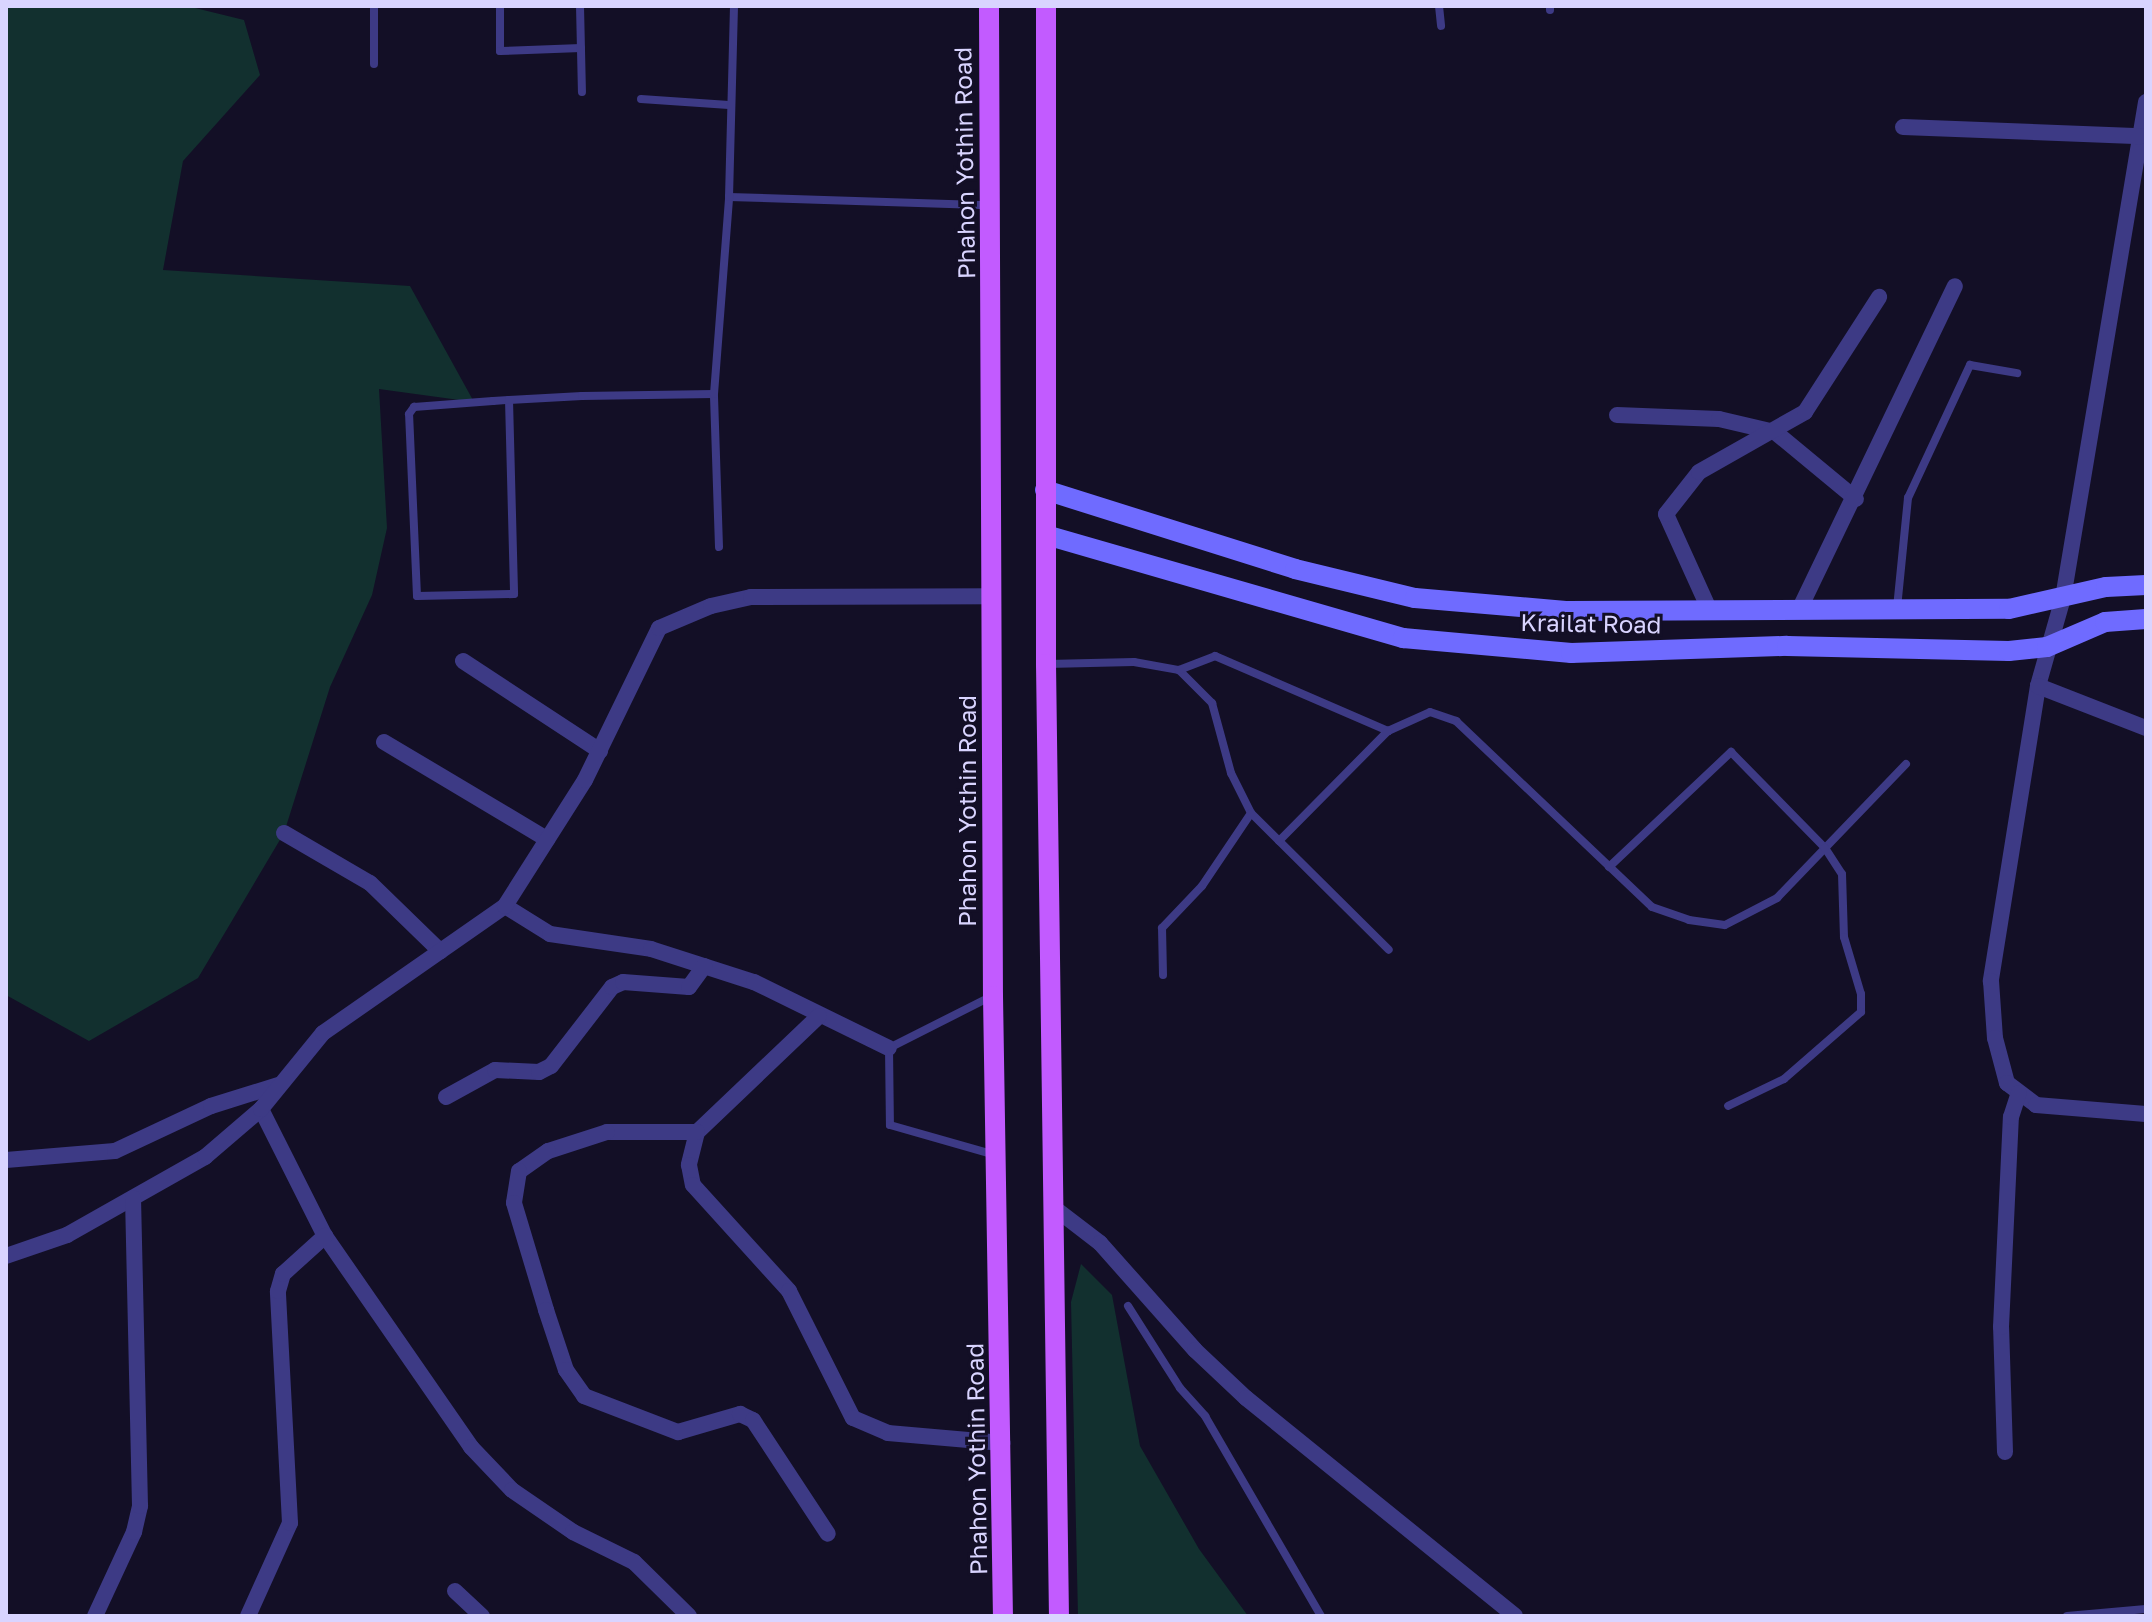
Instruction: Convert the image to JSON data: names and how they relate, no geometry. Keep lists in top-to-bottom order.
{
  "streets": {
    "main road": ["Phahon Yothin Road", "Krailat Road"]
  }
}
